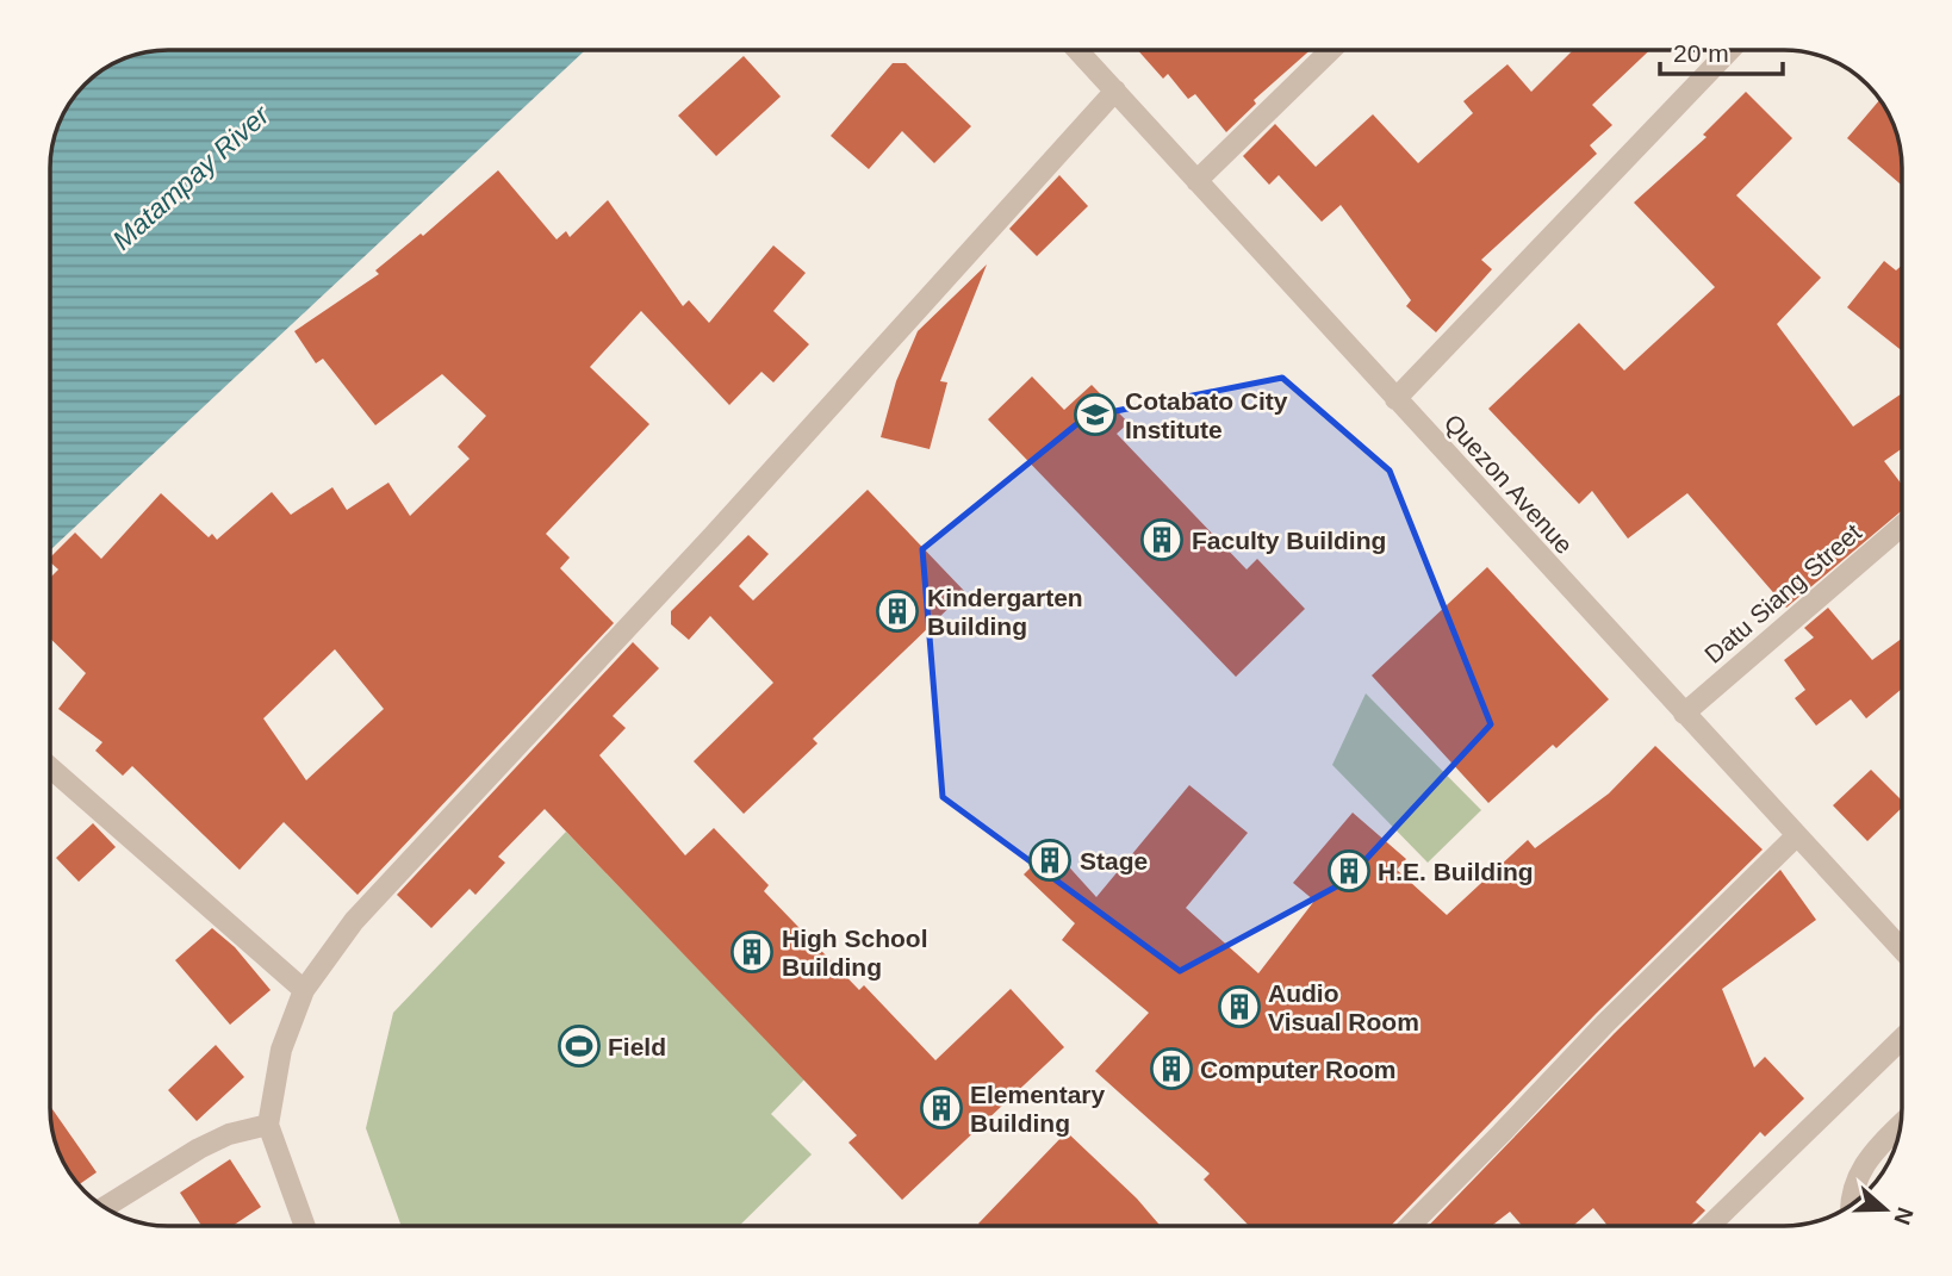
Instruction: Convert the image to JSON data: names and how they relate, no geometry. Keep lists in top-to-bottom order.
{
  "streets": {
    "street": ["Quezon Avenue", "Datu Siang Street"]
  },
  "crossings": [
    ["Quezon Avenue", "Datu Siang Street"]
  ],
  "water": ["Matampay River"],
  "places": {
    "school or university": ["Cotabato City Institute"],
    "building": [
      "Faculty Building",
      "Kindergarten Building",
      "Stage",
      "H.E. Building",
      "High School Building",
      "Audio Visual Room",
      "Computer Room",
      "Elementary Building"
    ],
    "sports": ["Field"]
  },
  "scale_bar": "20 m",
  "north": "right"
}
